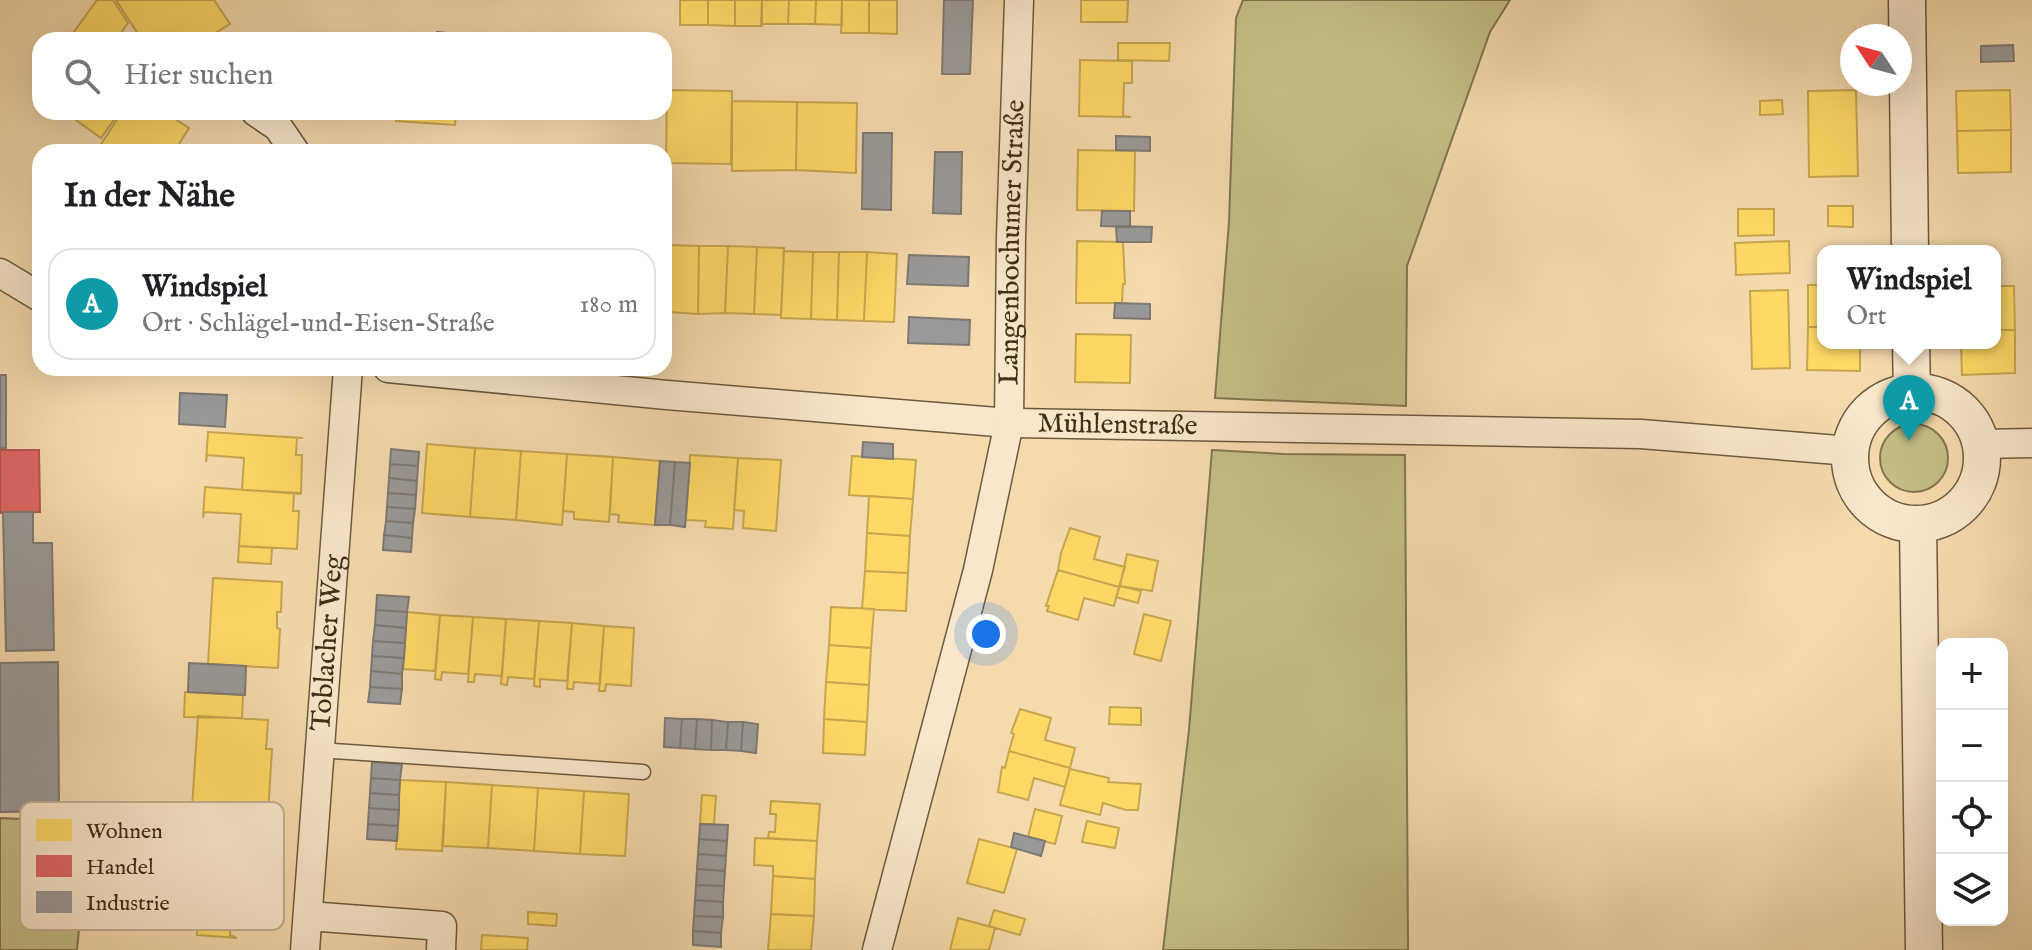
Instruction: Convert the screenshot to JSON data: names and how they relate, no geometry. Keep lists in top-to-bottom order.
{
  "streets": {
    "street": ["Langenbochumer Straße", "Mühlenstraße", "Toblacher Weg"]
  },
  "crossings": [
    ["Langenbochumer Straße", "Mühlenstraße"]
  ],
  "legend": ["Wohnen", "Handel", "Industrie"],
  "north": "top left",
  "page": {
    "search": "Hier suchen",
    "heading": "In der Nähe",
    "popup": ["Windspiel", "Ort"],
    "list": [
      {
        "mark": "A",
        "name": "Windspiel",
        "note": "Ort · Schlägel-und-Eisen-Straße",
        "value": "180 m"
      }
    ],
    "pins": "A",
    "map_buttons": ["+", "−"]
  }
}
